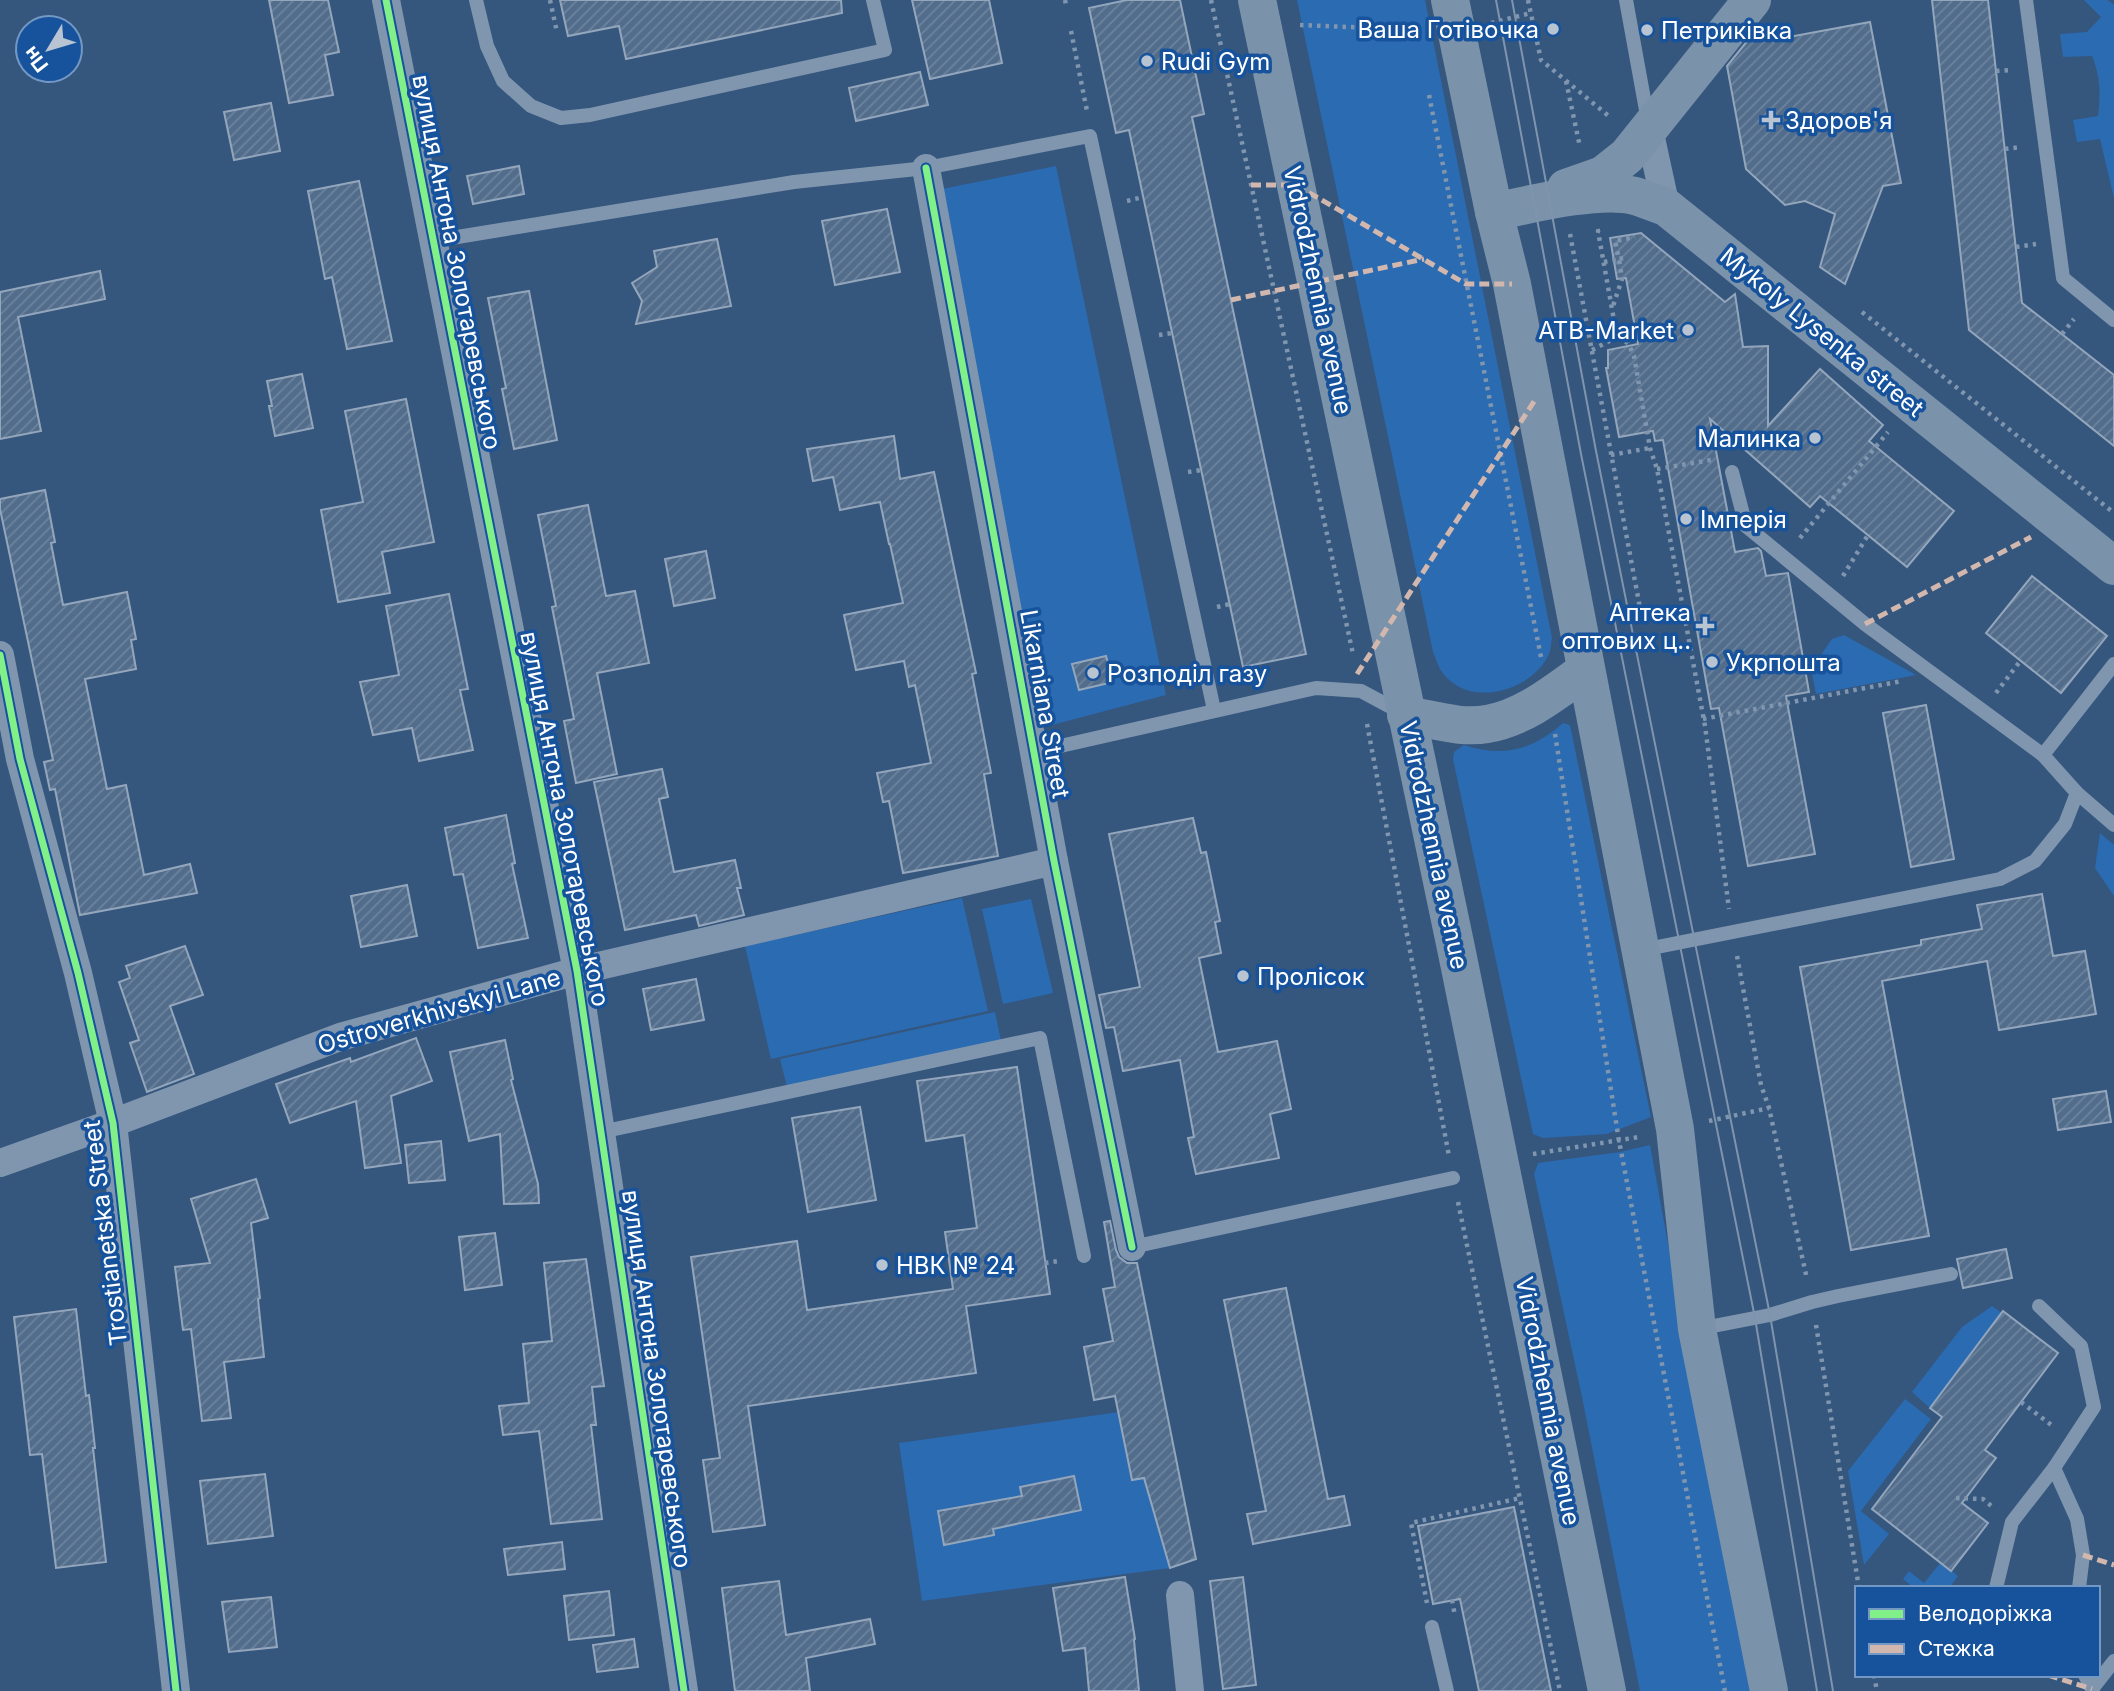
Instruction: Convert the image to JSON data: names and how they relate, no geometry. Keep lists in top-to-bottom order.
{
  "streets": {
    "main road": ["Vidrodzhennia avenue", "Mykoly Lysenka street"],
    "street": [
      "вулиця Антона Золотаревського",
      "Likarniana Street",
      "Ostroverkhivskyi Lane",
      "Trostianetska Street"
    ]
  },
  "crossings": [
    ["вулиця Антона Золотаревського", "Ostroverkhivskyi Lane"],
    ["Likarniana Street", "Ostroverkhivskyi Lane"],
    ["Ostroverkhivskyi Lane", "Trostianetska Street"]
  ],
  "places": {
    "other": [
      "Ваша Готівочка",
      "Петриківка",
      "Rudi Gym",
      "ATB-Market",
      "Малинка",
      "Імперія",
      "Укрпошта",
      "Розподіл газу",
      "Пролісок",
      "НВК № 24"
    ],
    "health": ["Здоров'я", "Аптека оптових ц‥"]
  },
  "legend": ["Велодоріжка", "Стежка"],
  "north": "bottom left"
}
